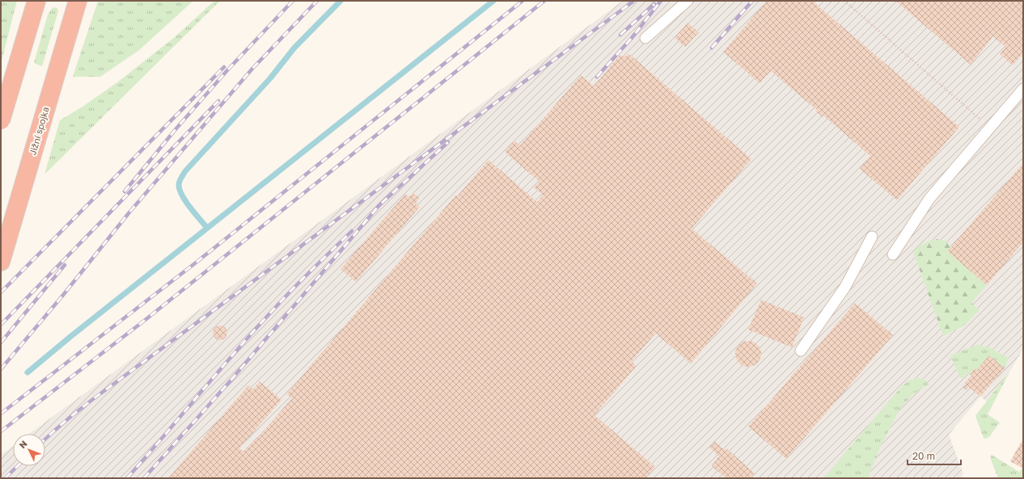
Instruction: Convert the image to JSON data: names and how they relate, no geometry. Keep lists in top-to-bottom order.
{
  "streets": {
    "highway": ["Jižní spojka"]
  },
  "scale_bar": "20 m",
  "north": "top left"
}
